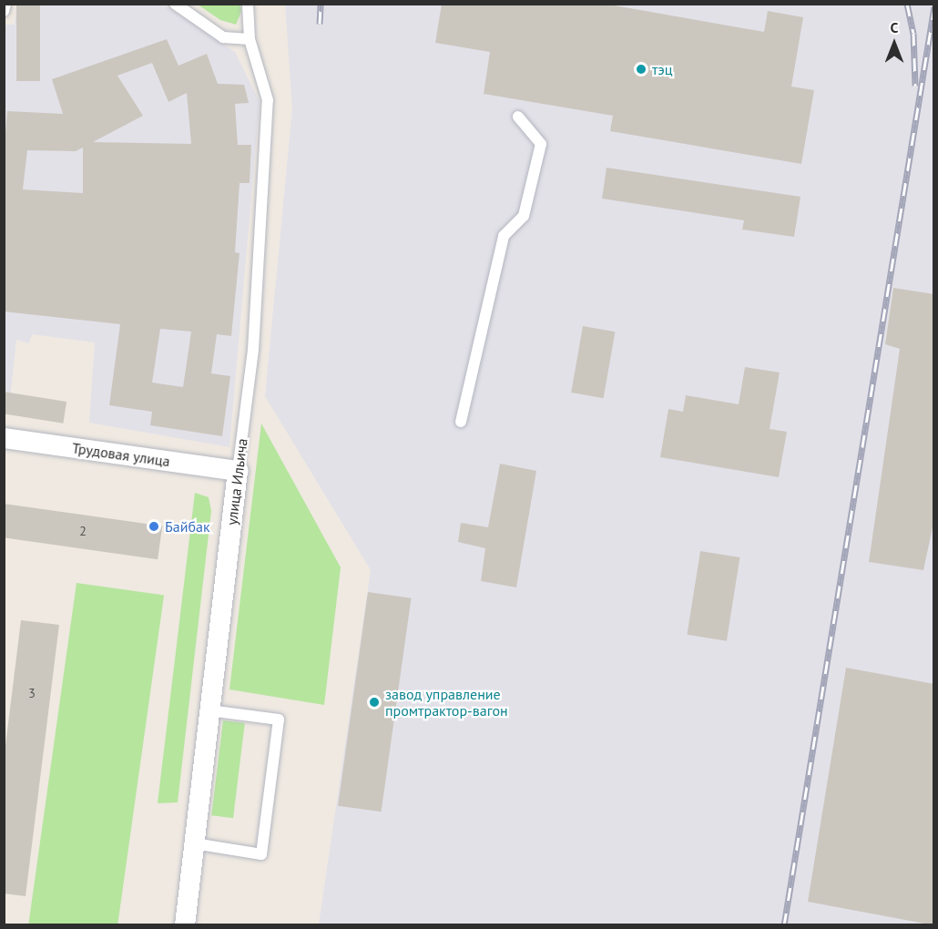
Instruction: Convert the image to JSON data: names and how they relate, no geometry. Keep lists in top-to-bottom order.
{
  "streets": {
    "street": ["Трудовая улица", "улица Ильича"]
  },
  "crossings": [
    ["Трудовая улица", "улица Ильича"]
  ],
  "places": ["тэц", "Байбак", "завод управление промтрактор-вагон"],
  "house_numbers": ["2", "3"],
  "north": "top"
}
